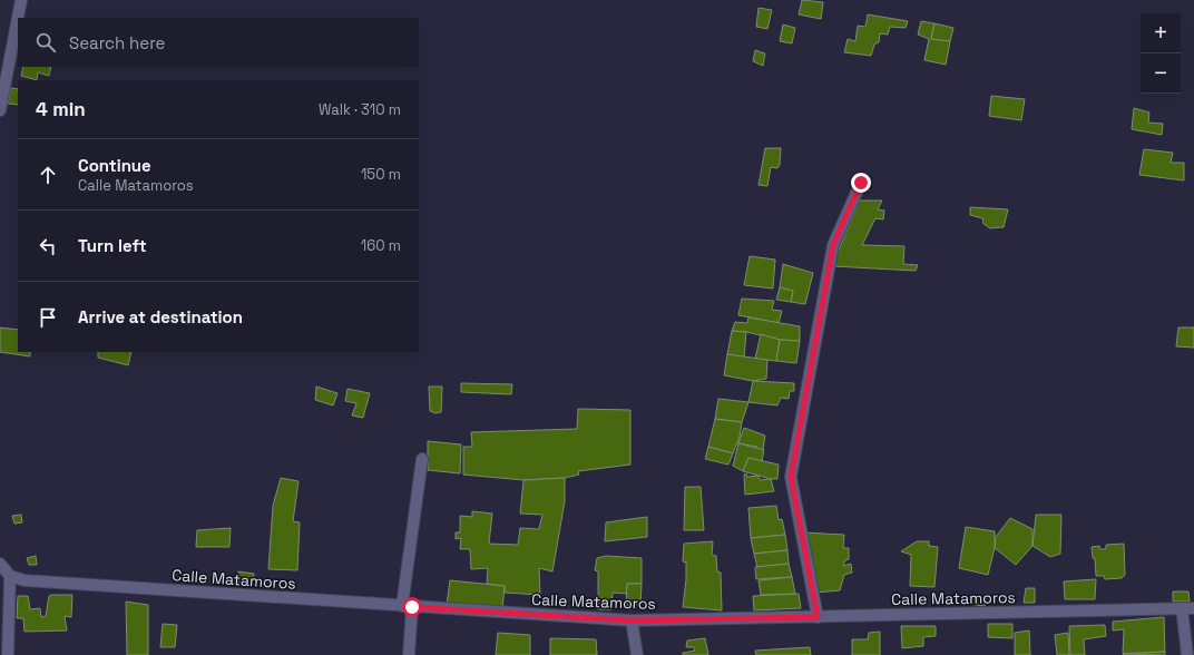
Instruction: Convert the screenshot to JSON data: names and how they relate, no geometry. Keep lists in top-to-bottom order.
{
  "streets": {
    "street": ["Calle Matamoros"]
  },
  "page": {
    "map_buttons": ["+", "−"],
    "search": "Search here",
    "heading": ["4 min", "Walk · 310 m"],
    "list": [
      ["Continue", "Calle Matamoros", "150 m"],
      ["Turn left", "160 m"],
      "Arrive at destination"
    ]
  }
}
